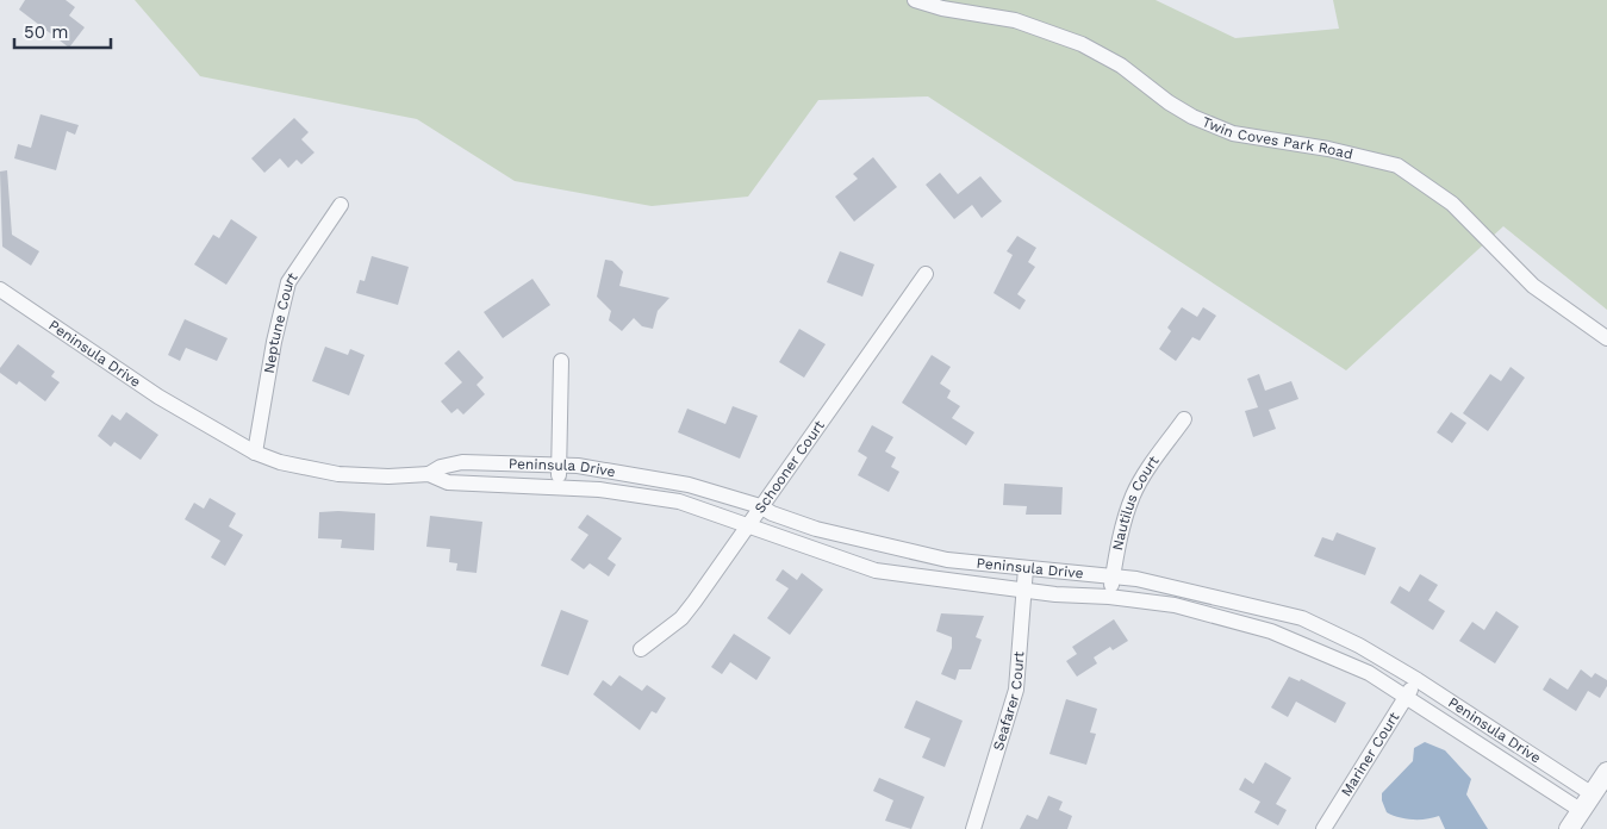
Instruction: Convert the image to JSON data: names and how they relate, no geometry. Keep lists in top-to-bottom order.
{
  "streets": {
    "street": [
      "Twin Coves Park Road",
      "Neptune Court",
      "Peninsula Drive",
      "Schooner Court",
      "Nautilus Court",
      "Seafarer Court",
      "Mariner Court"
    ]
  },
  "crossings": [
    ["Neptune Court", "Peninsula Drive"],
    ["Peninsula Drive", "Schooner Court"],
    ["Peninsula Drive", "Nautilus Court"],
    ["Peninsula Drive", "Seafarer Court"],
    ["Peninsula Drive", "Mariner Court"]
  ],
  "scale_bar": "50 m"
}
